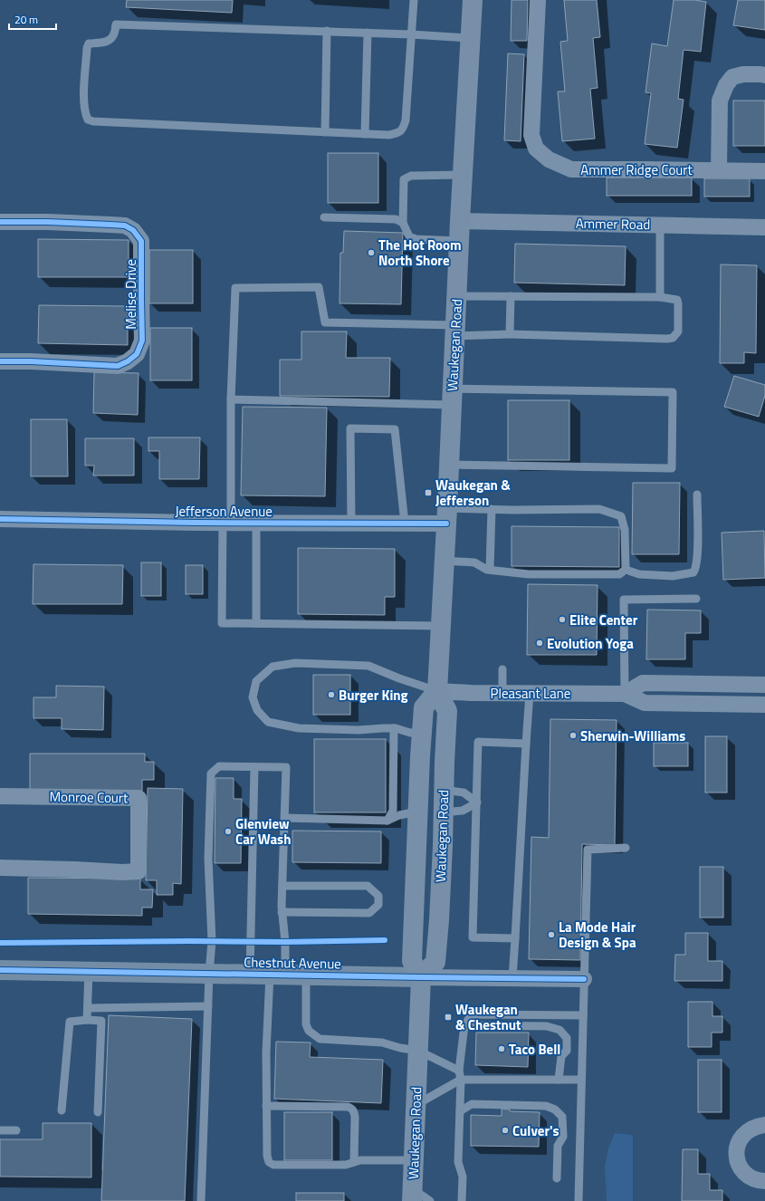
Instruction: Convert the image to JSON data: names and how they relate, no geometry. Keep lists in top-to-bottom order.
{
  "streets": {
    "main road": ["Waukegan Road"],
    "street": [
      "Ammer Ridge Court",
      "Ammer Road",
      "Melise Drive",
      "Jefferson Avenue",
      "Pleasant Lane",
      "Monroe Court",
      "Chestnut Avenue"
    ]
  },
  "crossings": [
    ["Ammer Road", "Waukegan Road"],
    ["Waukegan Road", "Jefferson Avenue"],
    ["Waukegan Road", "Pleasant Lane"],
    ["Waukegan Road", "Chestnut Avenue"]
  ],
  "places": {
    "other": [
      "The Hot Room North Shore",
      "Elite Center",
      "Evolution Yoga",
      "Burger King",
      "Sherwin-Williams",
      "Glenview Car Wash",
      "La Mode Hair Design & Spa",
      "Taco Bell",
      "Culver's"
    ],
    "transit": ["Waukegan & Jefferson", "Waukegan & Chestnut"]
  },
  "scale_bar": "20 m"
}
